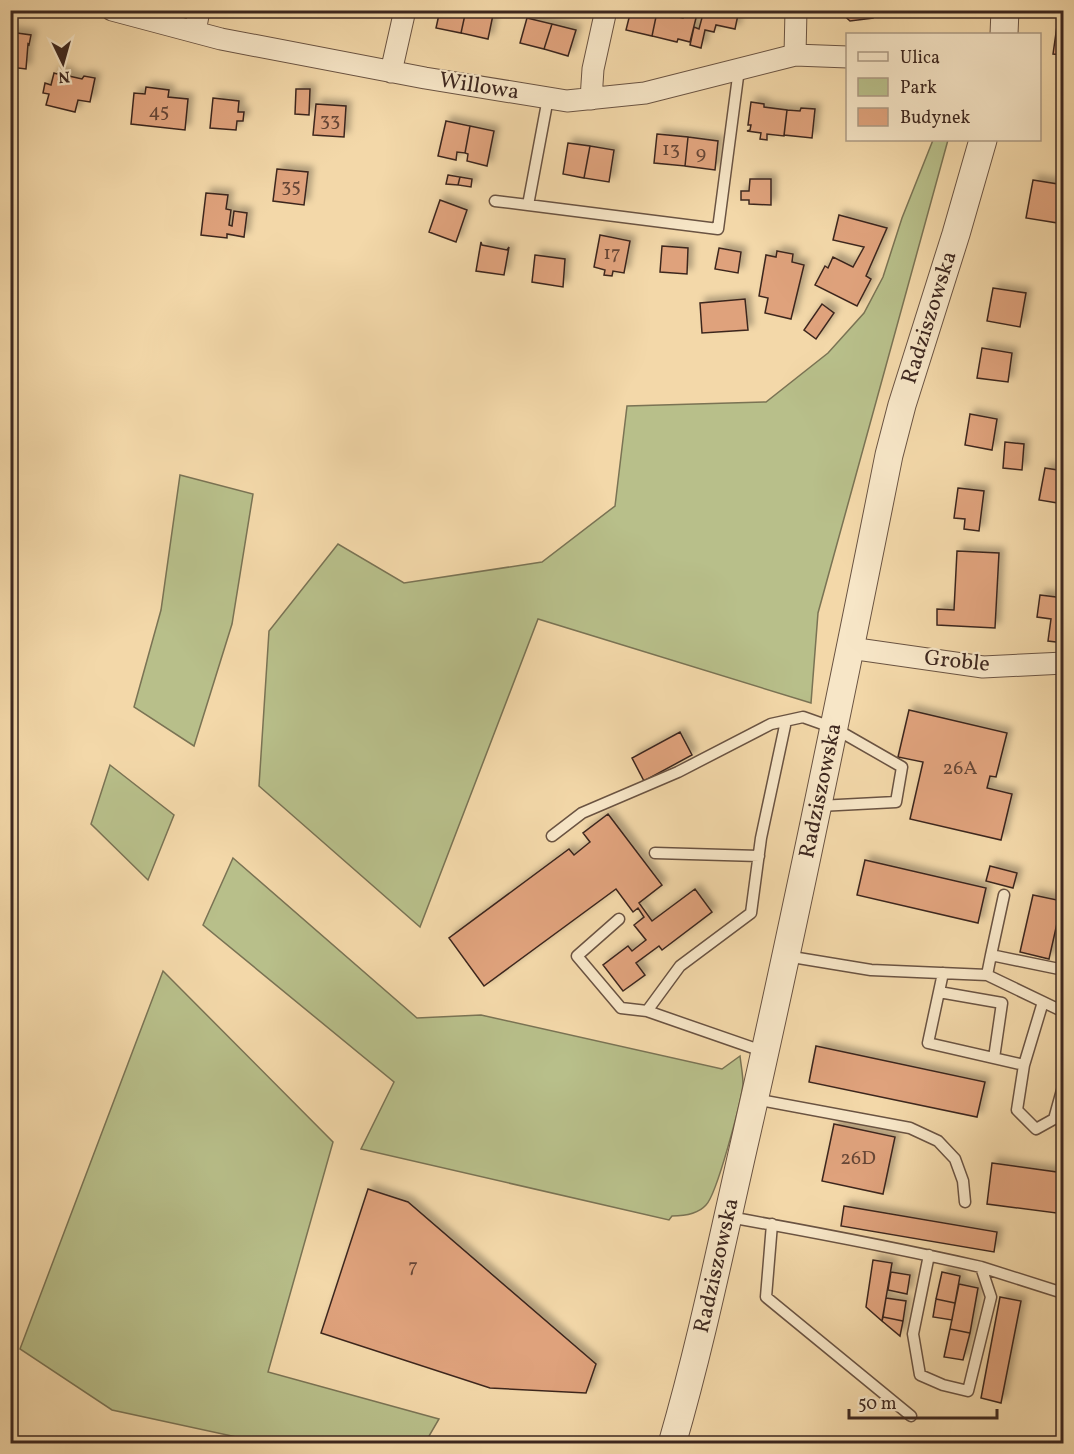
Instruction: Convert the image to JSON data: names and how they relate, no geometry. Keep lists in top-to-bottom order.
{
  "streets": {
    "street": ["Willowa", "Radziszowska", "Groble"]
  },
  "crossings": [
    ["Radziszowska", "Groble"]
  ],
  "house_numbers": [
    "45",
    "33",
    "13",
    "9",
    "35",
    "17",
    "26A",
    "26D",
    "7"
  ],
  "legend": ["Ulica", "Park", "Budynek"],
  "scale_bar": "50 m",
  "north": "bottom"
}
